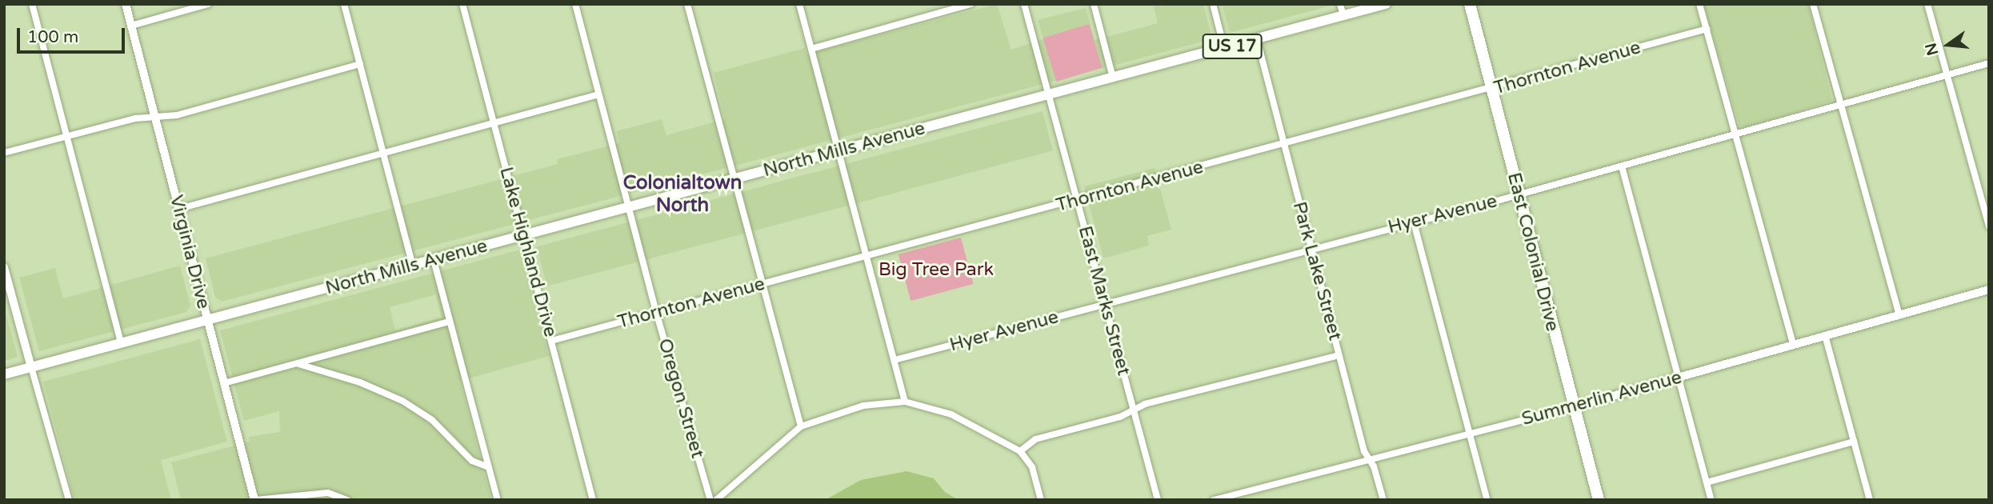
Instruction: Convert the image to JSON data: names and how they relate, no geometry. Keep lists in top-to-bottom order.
{
  "streets": {
    "highway": ["East Colonial Drive"],
    "main road": ["US 17", "North Mills Avenue"],
    "street": [
      "Thornton Avenue",
      "Hyer Avenue",
      "Virginia Drive",
      "Lake Highland Drive",
      "Park Lake Street",
      "East Marks Street",
      "Oregon Street",
      "Summerlin Avenue"
    ]
  },
  "crossings": [
    ["US 17", "North Mills Avenue"],
    ["Thornton Avenue", "Lake Highland Drive"],
    ["Thornton Avenue", "East Colonial Drive"],
    ["Thornton Avenue", "Park Lake Street"],
    ["Thornton Avenue", "East Marks Street"],
    ["Thornton Avenue", "Oregon Street"],
    ["North Mills Avenue", "Virginia Drive"],
    ["North Mills Avenue", "Lake Highland Drive"],
    ["North Mills Avenue", "Park Lake Street"],
    ["North Mills Avenue", "East Marks Street"],
    ["North Mills Avenue", "Oregon Street"],
    ["Hyer Avenue", "East Colonial Drive"],
    ["Hyer Avenue", "Park Lake Street"],
    ["Hyer Avenue", "East Marks Street"],
    ["East Colonial Drive", "Summerlin Avenue"],
    ["Park Lake Street", "Summerlin Avenue"]
  ],
  "districts": ["Colonialtown North"],
  "parks": ["Big Tree Park"],
  "scale_bar": "100 m",
  "north": "left"
}
